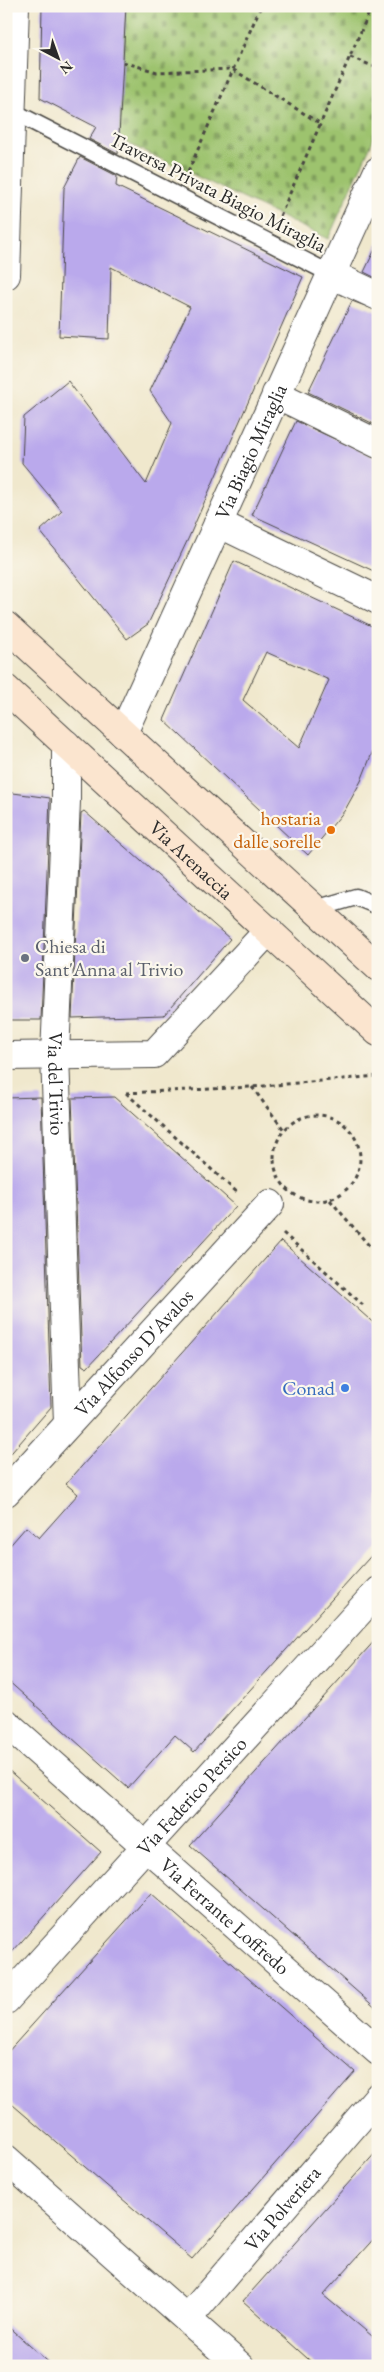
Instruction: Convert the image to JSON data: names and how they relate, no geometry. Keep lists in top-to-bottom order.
{
  "streets": {
    "main road": ["Via Arenaccia"],
    "street": [
      "Via Biagio Miraglia",
      "Via del Trivio",
      "Via Alfonso D'Avalos",
      "Via Federico Persico",
      "Via Ferrante Loffredo",
      "Via Polveriera"
    ],
    "lane": ["Traversa Privata Biagio Miraglia"]
  },
  "crossings": [
    ["Traversa Privata Biagio Miraglia", "Via Biagio Miraglia"],
    ["Via Arenaccia", "Via del Trivio"],
    ["Via del Trivio", "Via Alfonso D'Avalos"],
    ["Via Federico Persico", "Via Ferrante Loffredo"]
  ],
  "places": ["hostaria dalle sorelle", "Chiesa di Sant'Anna al Trivio", "Conad"],
  "north": "bottom right"
}
